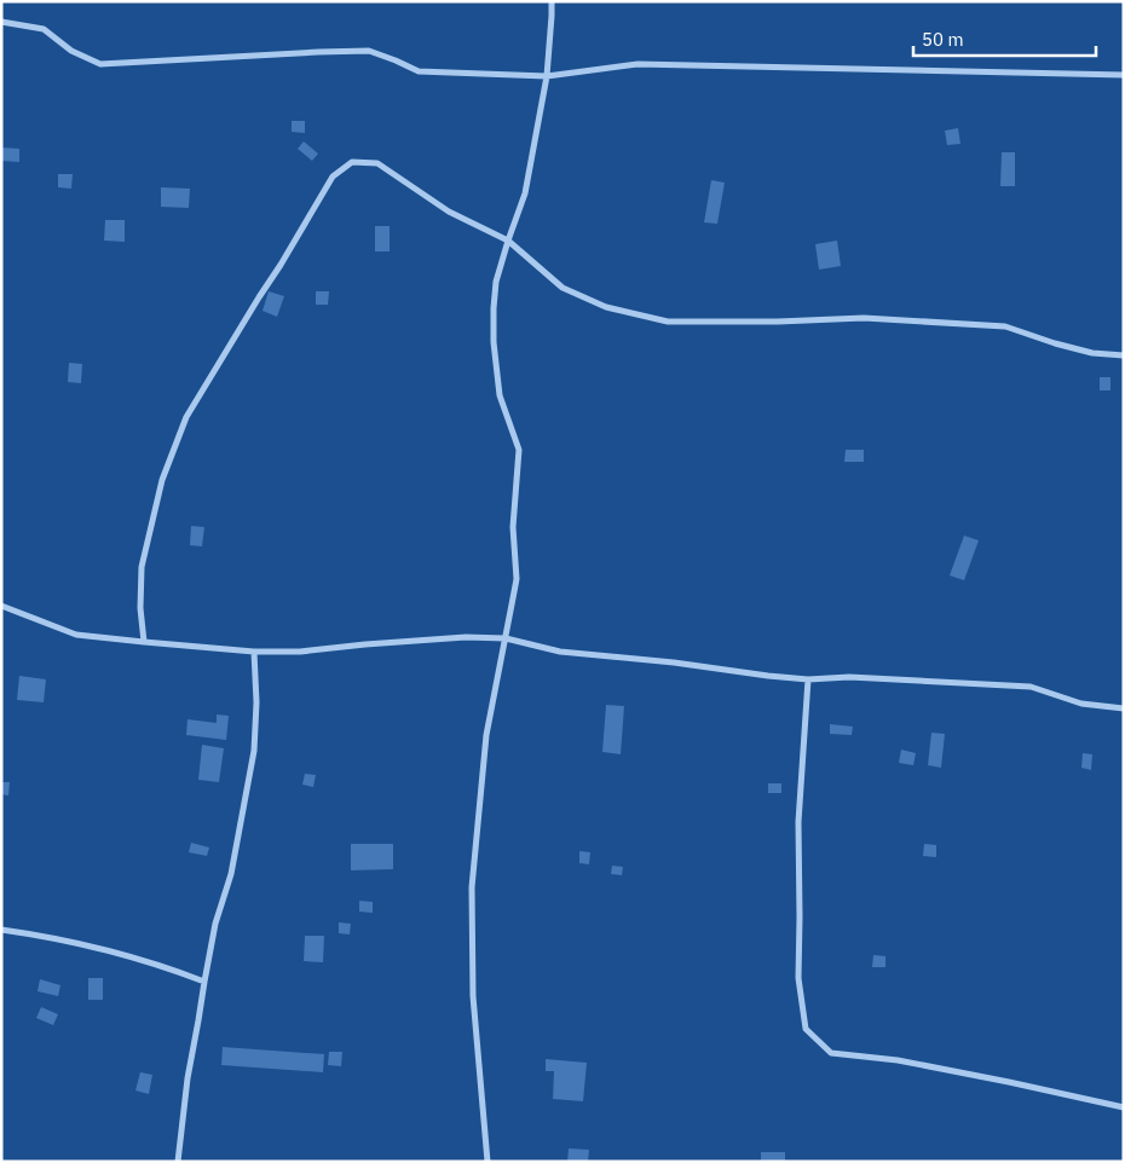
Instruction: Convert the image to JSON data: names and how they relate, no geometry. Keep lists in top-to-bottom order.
{
  "scale_bar": "50 m"
}
